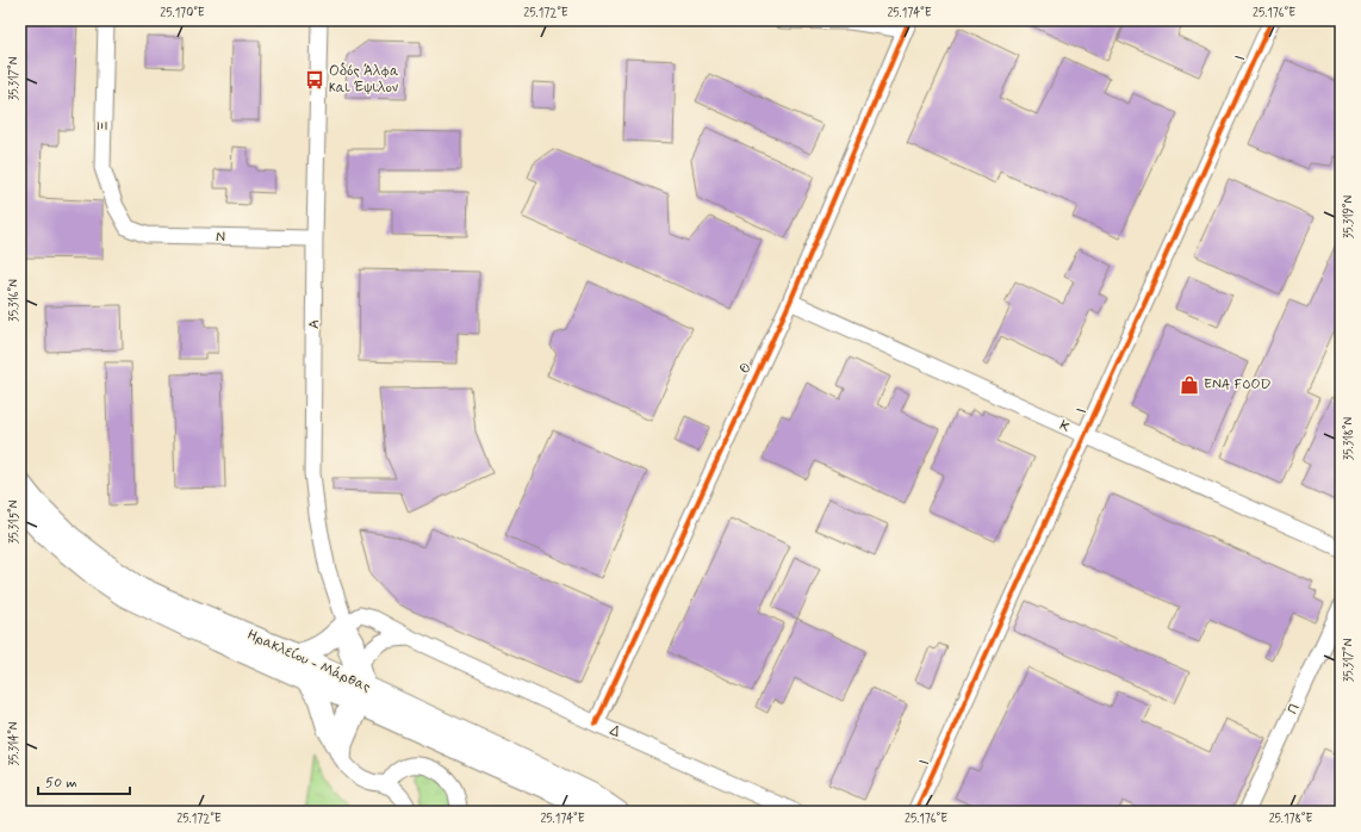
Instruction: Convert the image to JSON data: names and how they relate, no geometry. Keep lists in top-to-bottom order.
{
  "streets": {
    "main road": ["Ηρακλείου - Μάρθας"],
    "street": [
      "Ι",
      "Ξ",
      "Ν",
      "Α",
      "Θ",
      "Κ",
      "Π",
      "Δ"
    ]
  },
  "crossings": [
    ["Ι", "Κ"],
    ["Ξ", "Ν"],
    ["Ν", "Α"],
    ["Α", "Ηρακλείου - Μάρθας"],
    ["Α", "Δ"],
    ["Θ", "Κ"],
    ["Θ", "Δ"]
  ],
  "places": {
    "bus stop": ["Οδός Άλφα και Έψιλον"],
    "shop": ["ENA FOOD"]
  },
  "scale_bar": "50 m",
  "coordinates": [
    "25.170°E",
    "25.172°E",
    "25.174°E",
    "25.176°E",
    "35.317°N",
    "35.319°N",
    "35.316°N",
    "35.318°N",
    "35.315°N",
    "35.314°N",
    "25.178°E"
  ]
}
